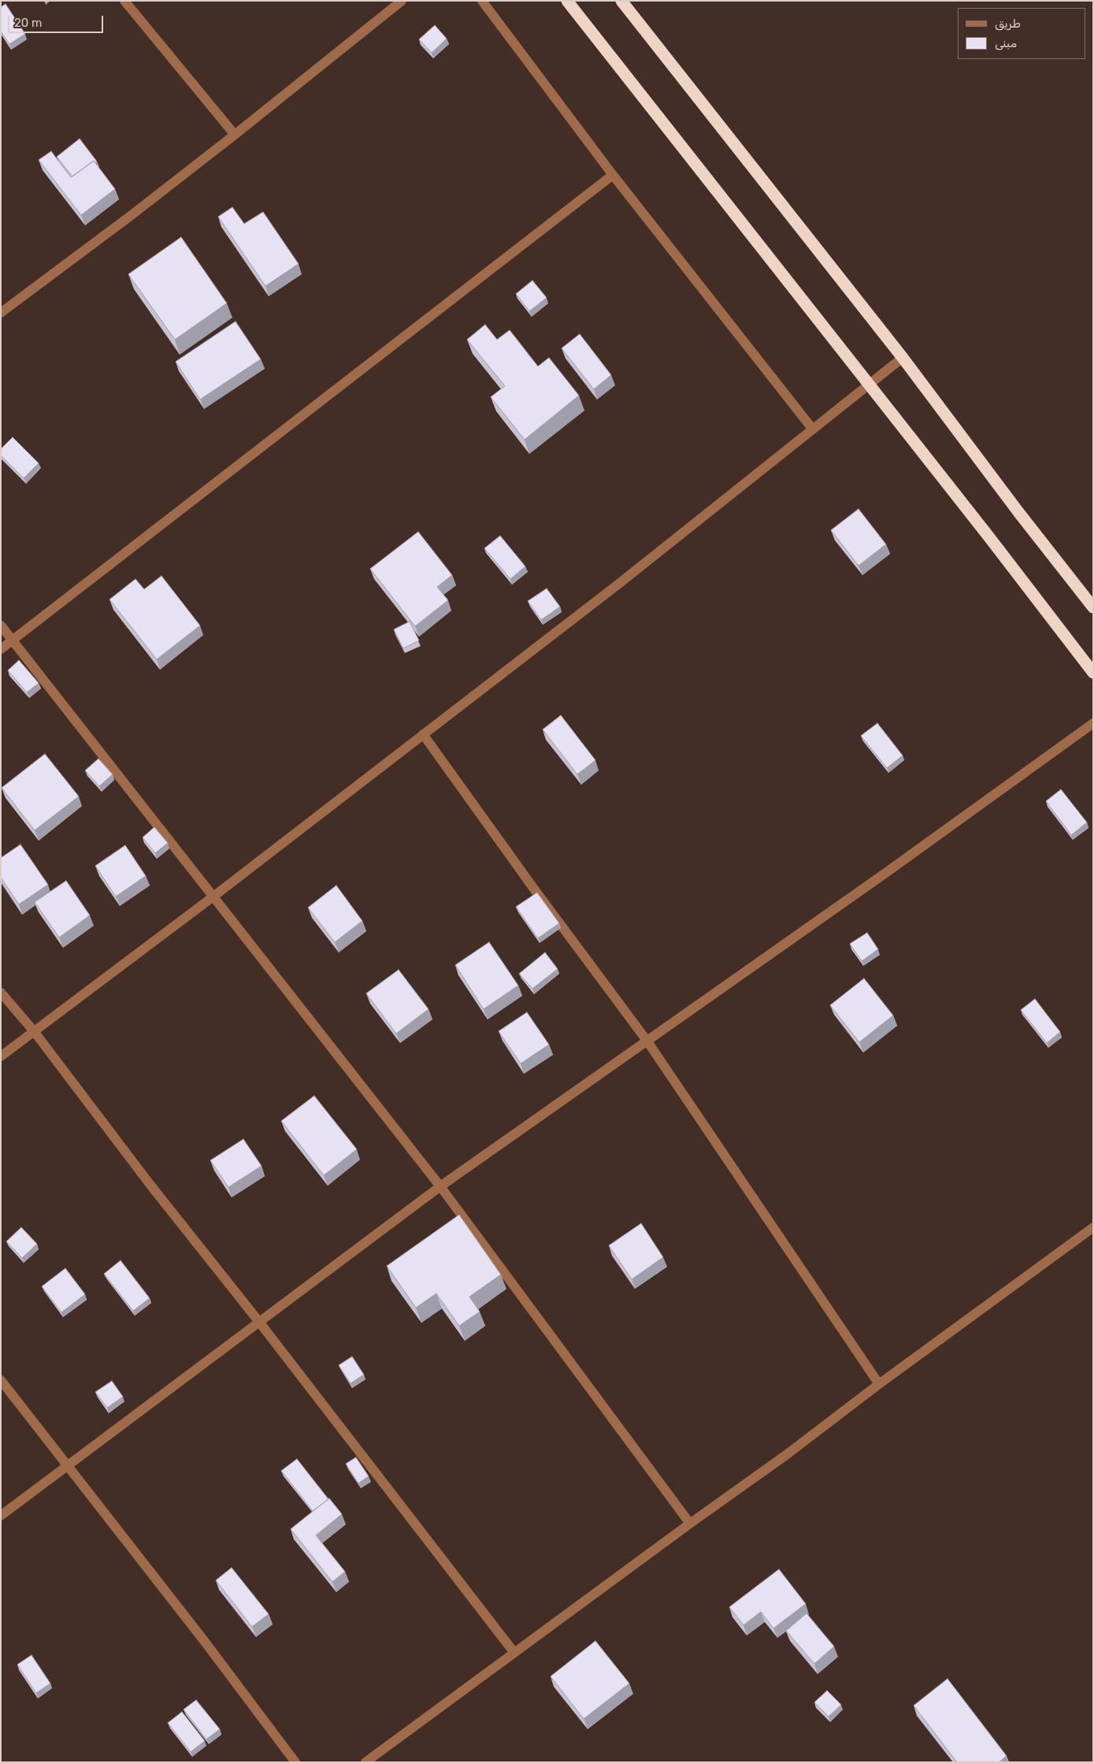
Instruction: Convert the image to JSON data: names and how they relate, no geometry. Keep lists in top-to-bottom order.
{
  "legend": ["طريق", "مبنى"],
  "scale_bar": "20 m"
}
